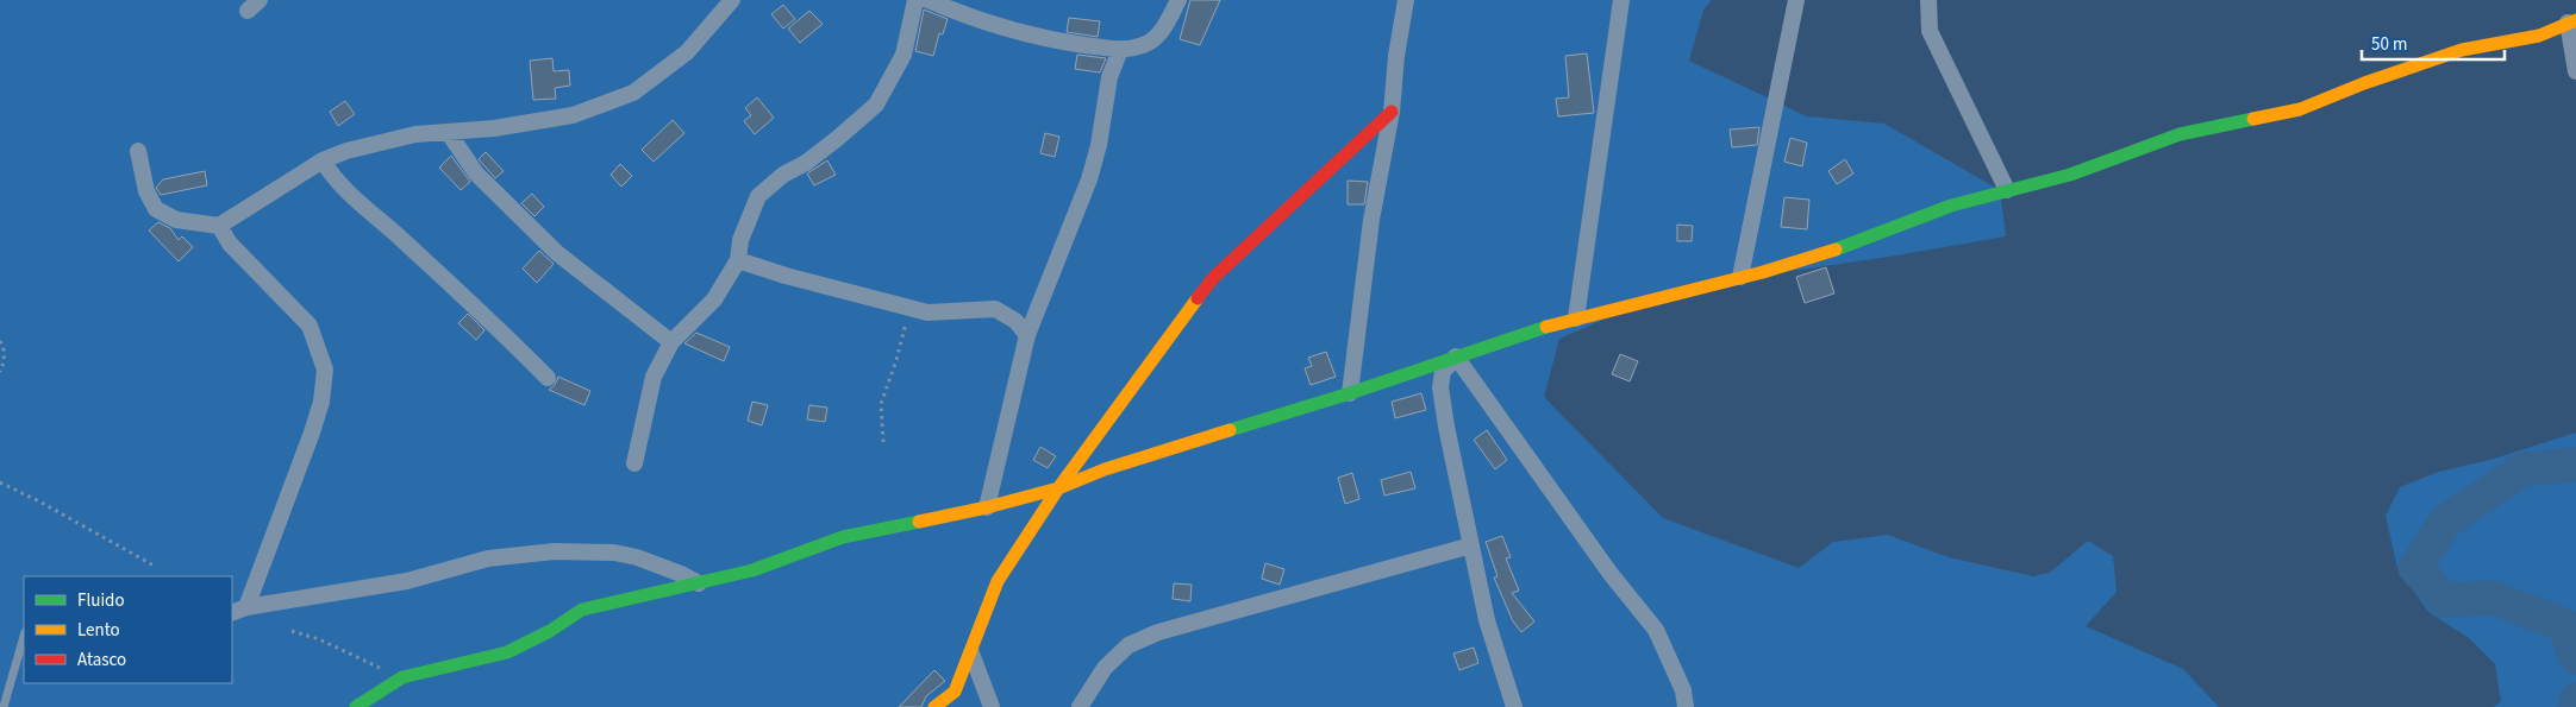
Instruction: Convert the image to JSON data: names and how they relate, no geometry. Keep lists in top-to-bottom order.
{
  "legend": ["Fluido", "Lento", "Atasco"],
  "scale_bar": "50 m"
}
